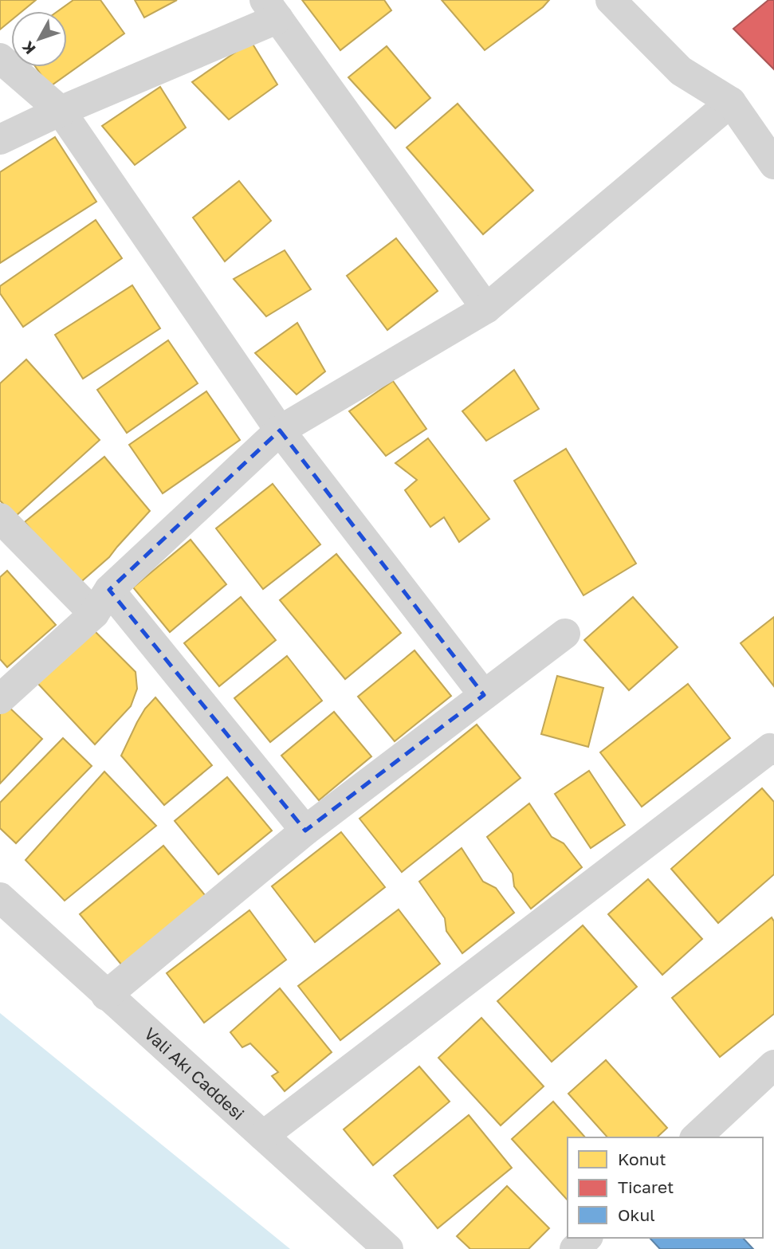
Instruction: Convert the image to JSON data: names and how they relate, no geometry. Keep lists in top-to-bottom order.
{
  "streets": {
    "street": ["Vali Akı Caddesi"]
  },
  "legend": ["Konut", "Ticaret", "Okul"],
  "north": "bottom left"
}
